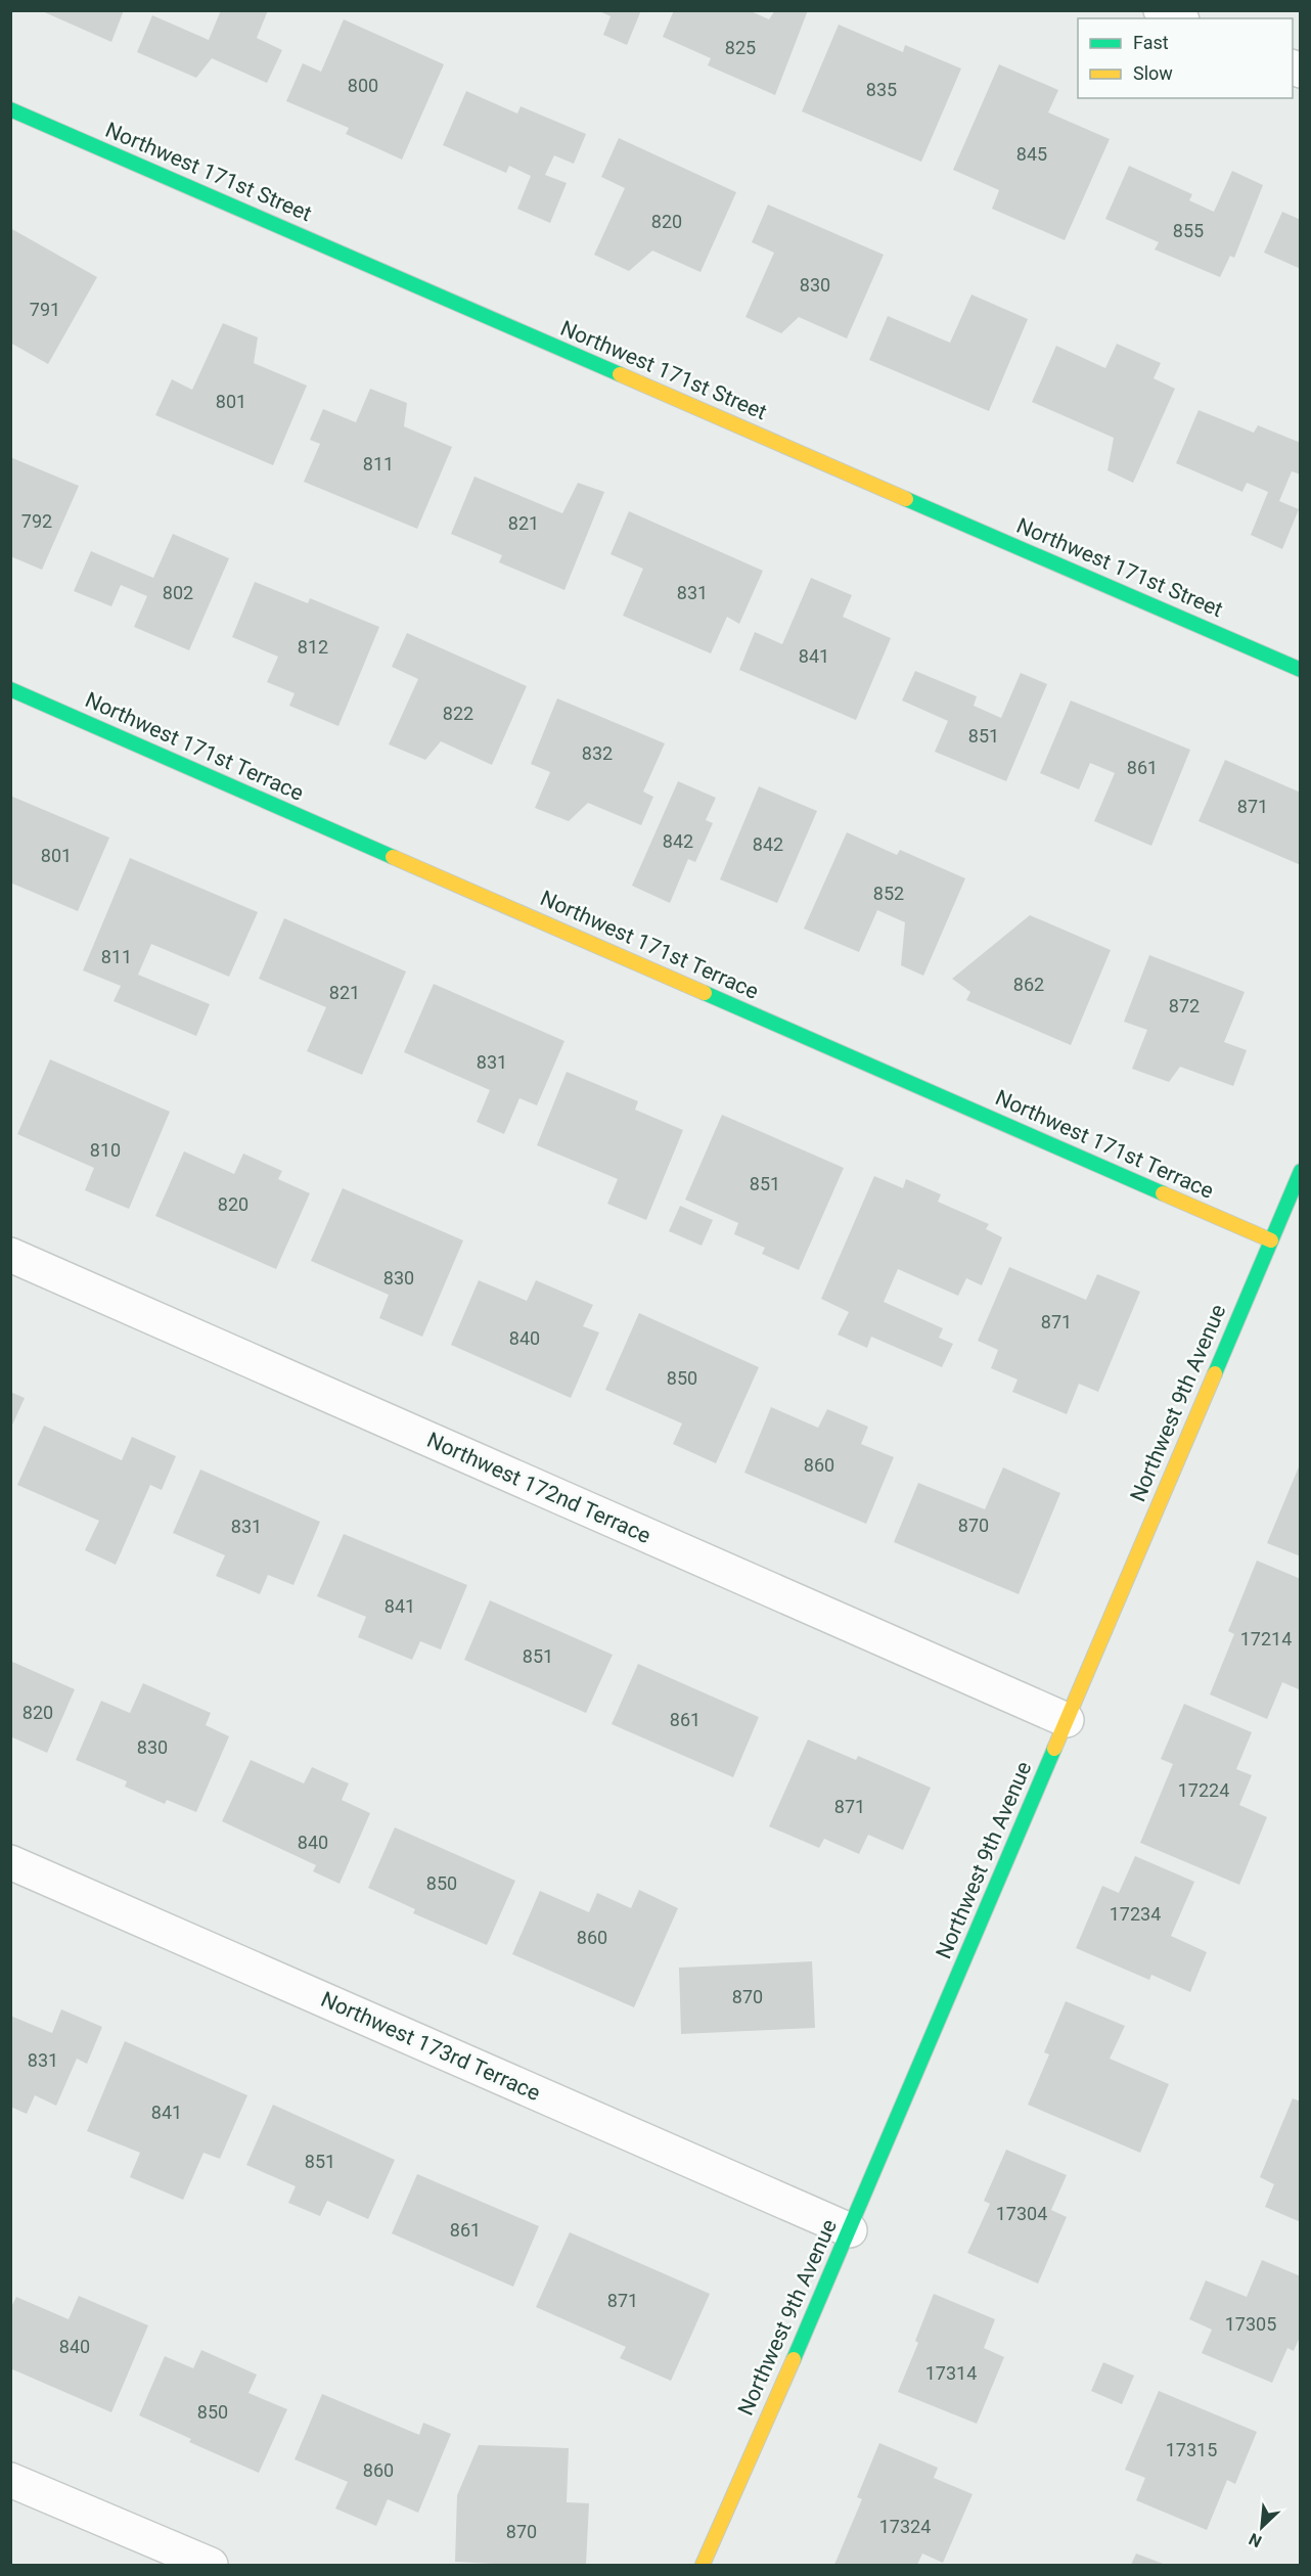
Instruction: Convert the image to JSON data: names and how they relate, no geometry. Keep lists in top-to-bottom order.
{
  "streets": {
    "street": [
      "Northwest 171st Street",
      "Northwest 171st Terrace",
      "Northwest 9th Avenue",
      "Northwest 172nd Terrace",
      "Northwest 173rd Terrace"
    ]
  },
  "crossings": [
    ["Northwest 171st Terrace", "Northwest 9th Avenue"],
    ["Northwest 9th Avenue", "Northwest 172nd Terrace"],
    ["Northwest 9th Avenue", "Northwest 173rd Terrace"]
  ],
  "house_numbers": [
    "825",
    "800",
    "835",
    "845",
    "820",
    "855",
    "830",
    "791",
    "801",
    "811",
    "792",
    "821",
    "802",
    "831",
    "812",
    "841",
    "822",
    "851",
    "832",
    "861",
    "871",
    "842",
    "842",
    "801",
    "852",
    "811",
    "862",
    "821",
    "872",
    "831",
    "810",
    "851",
    "820",
    "830",
    "871",
    "840",
    "850",
    "860",
    "870",
    "831",
    "841",
    "17214",
    "851",
    "820",
    "861",
    "830",
    "17224",
    "871",
    "840",
    "850",
    "17234",
    "860",
    "870",
    "831",
    "841",
    "851",
    "17304",
    "861",
    "871",
    "17305",
    "840",
    "17314",
    "850",
    "17315",
    "860",
    "17324",
    "870"
  ],
  "legend": ["Fast", "Slow"],
  "north": "bottom left"
}
